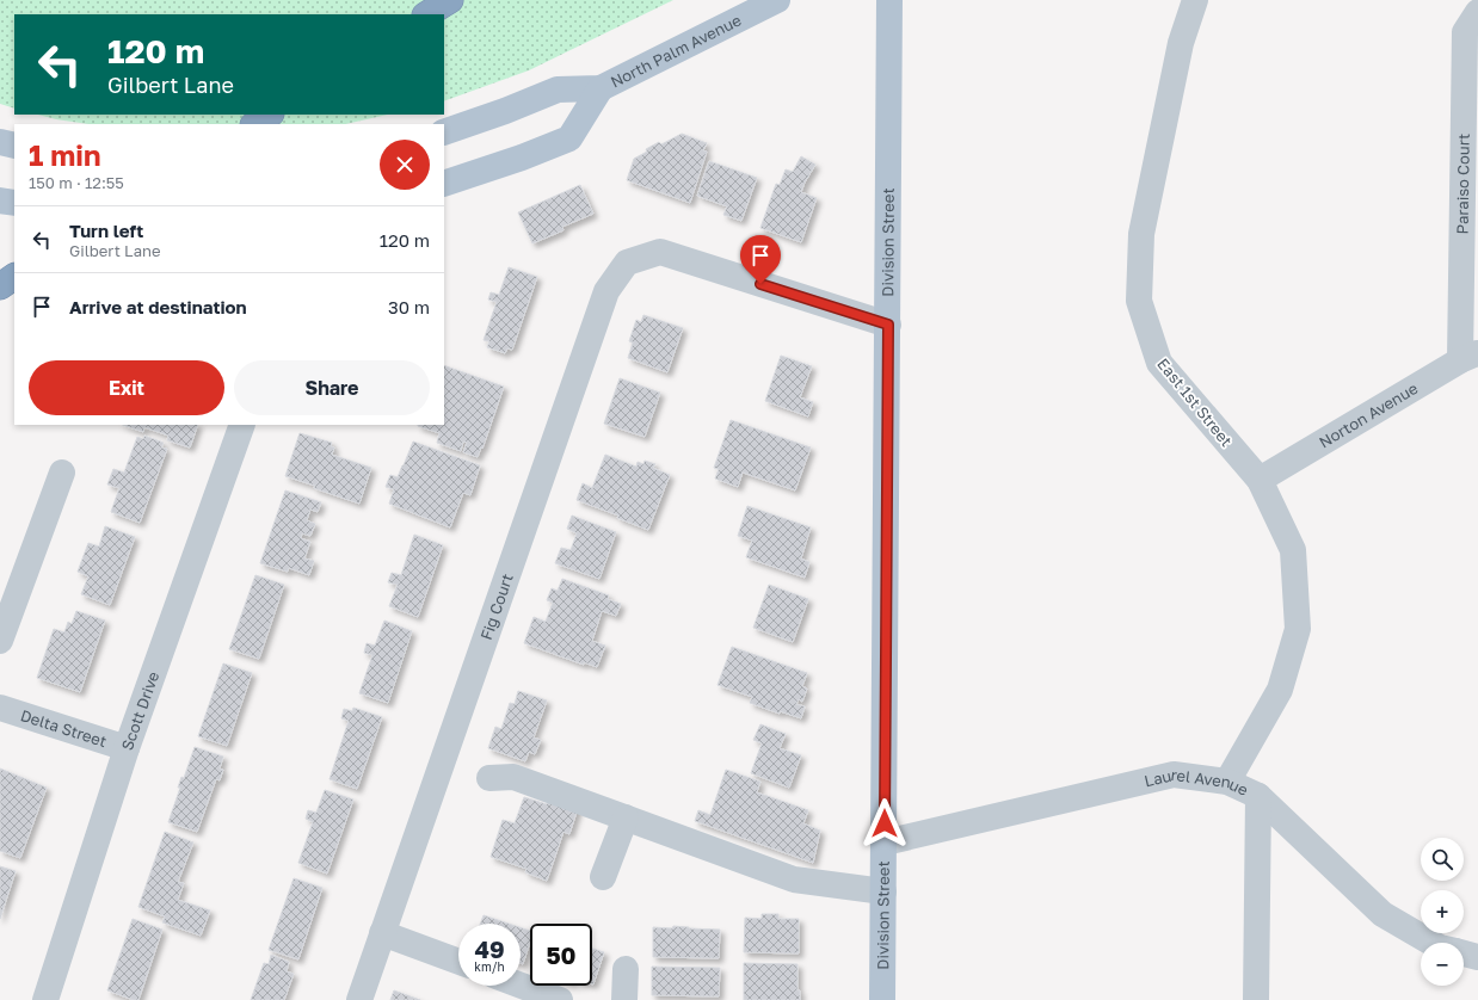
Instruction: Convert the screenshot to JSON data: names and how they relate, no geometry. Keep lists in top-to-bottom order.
{
  "streets": {
    "main road": ["North Palm Avenue", "Division Street"],
    "street": [
      "Paraiso Court",
      "East 1st Street",
      "Norton Avenue",
      "Fig Court",
      "Scott Drive",
      "Delta Street",
      "Laurel Avenue"
    ]
  },
  "crossings": [
    ["Paraiso Court", "Norton Avenue"],
    ["Division Street", "Fig Court"],
    ["Division Street", "Laurel Avenue"],
    ["East 1st Street", "Norton Avenue"],
    ["East 1st Street", "Laurel Avenue"],
    ["Scott Drive", "Delta Street"]
  ],
  "page": {
    "turn": ["120 m", "Gilbert Lane"],
    "heading": ["1 min", "150 m · 12:55"],
    "list": [
      {
        "name": "Turn left",
        "note": "Gilbert Lane",
        "value": "120 m"
      },
      {
        "name": "Arrive at destination",
        "value": "30 m"
      }
    ],
    "buttons": ["Exit", "Share"],
    "map_buttons": ["+", "−"],
    "speed": "49 km/h",
    "limit": "50"
  }
}
